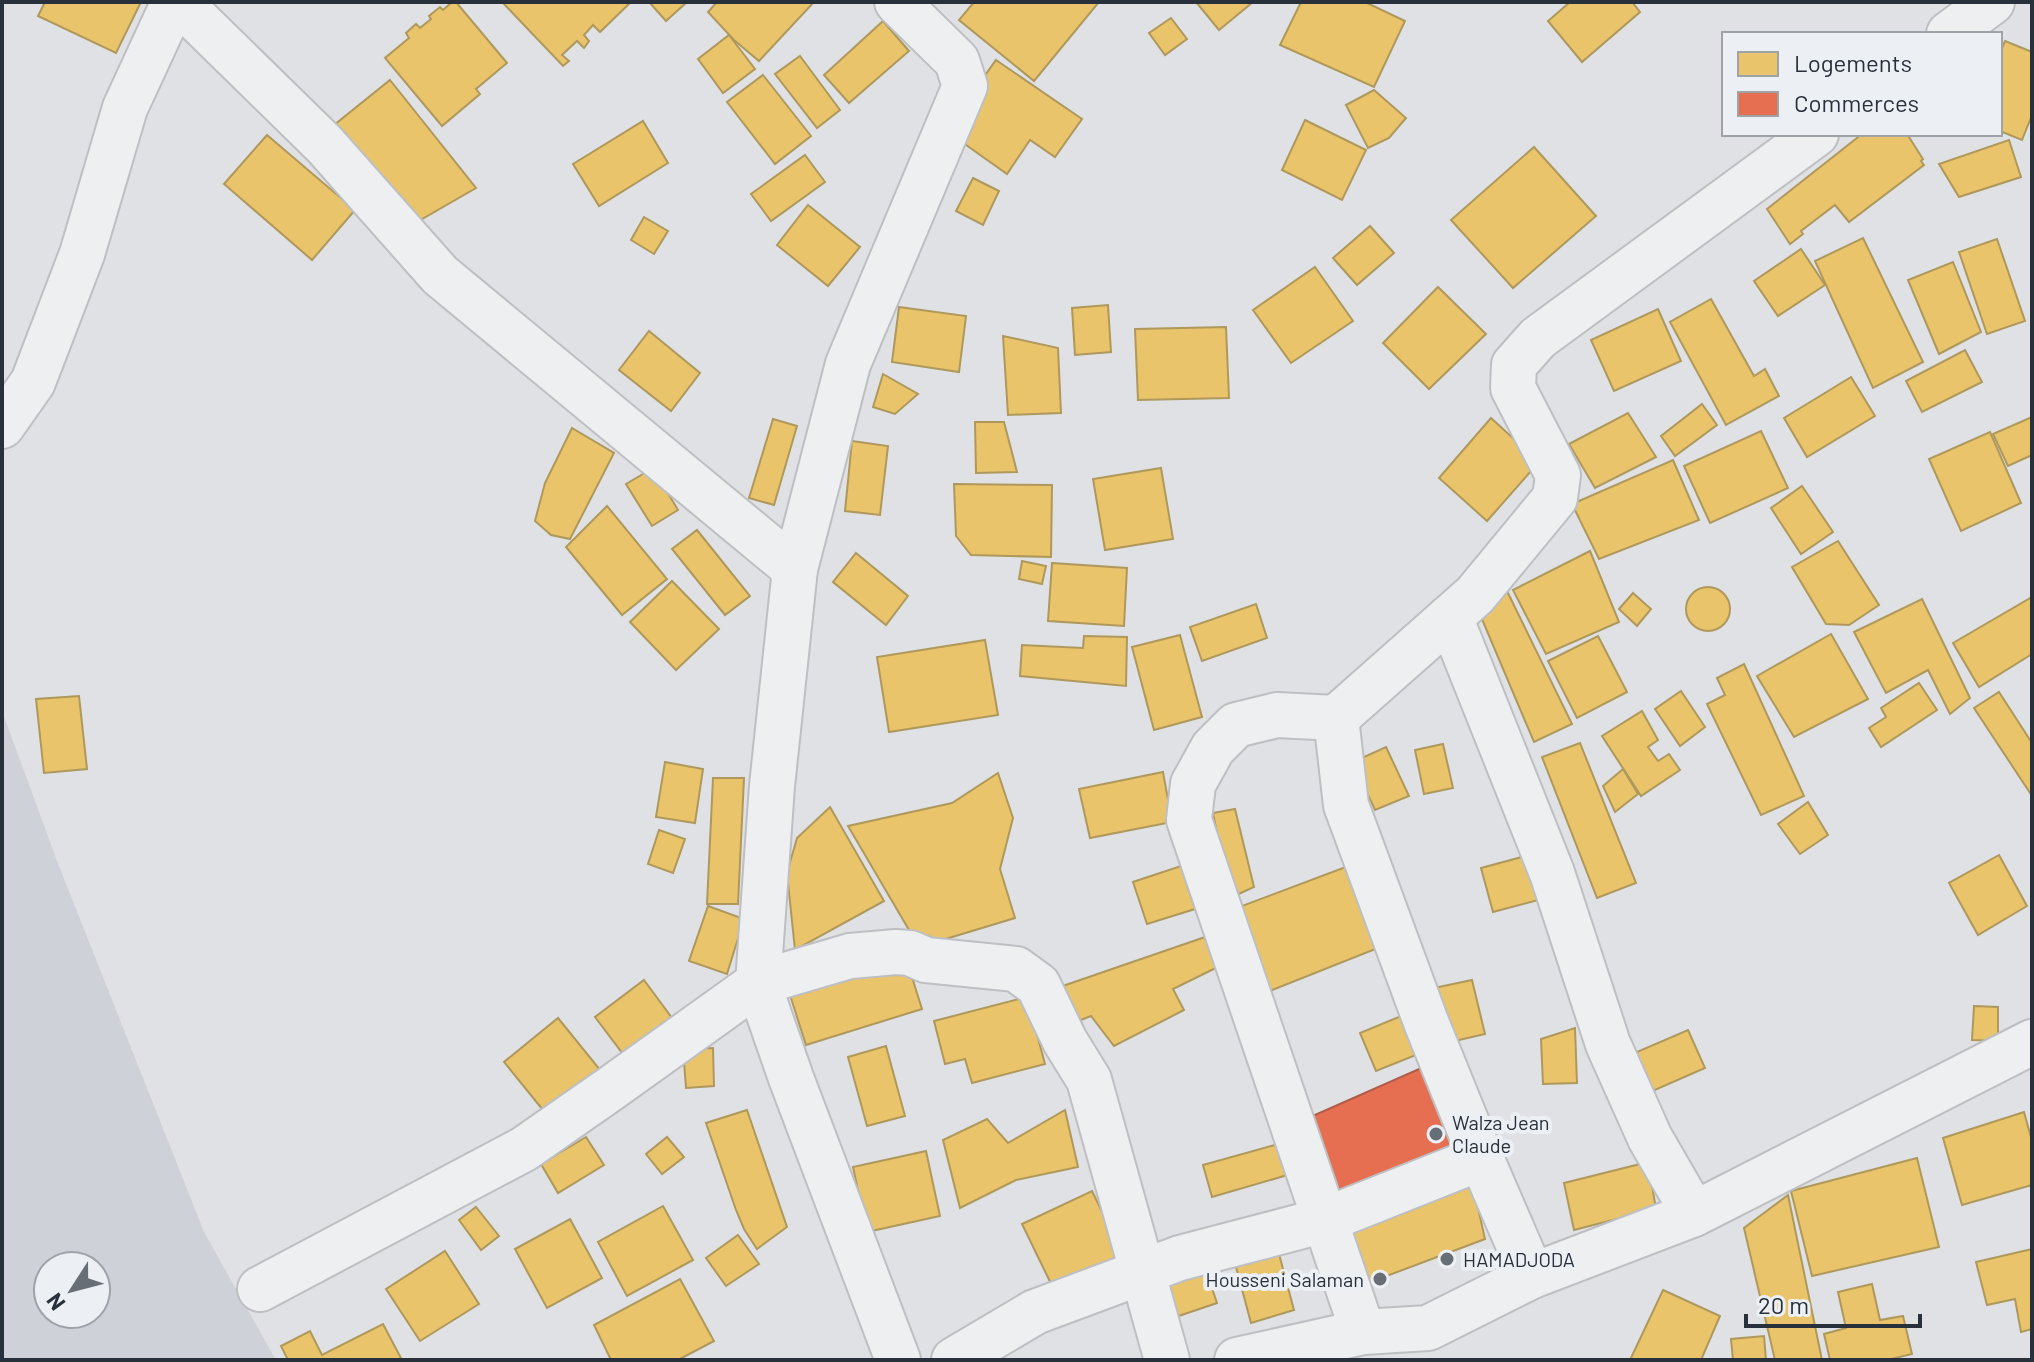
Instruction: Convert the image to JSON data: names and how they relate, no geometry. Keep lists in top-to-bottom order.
{
  "places": ["Walza Jean Claude", "HAMADJODA", "Housseni Salaman"],
  "legend": ["Logements", "Commerces"],
  "scale_bar": "20 m",
  "north": "bottom left"
}
